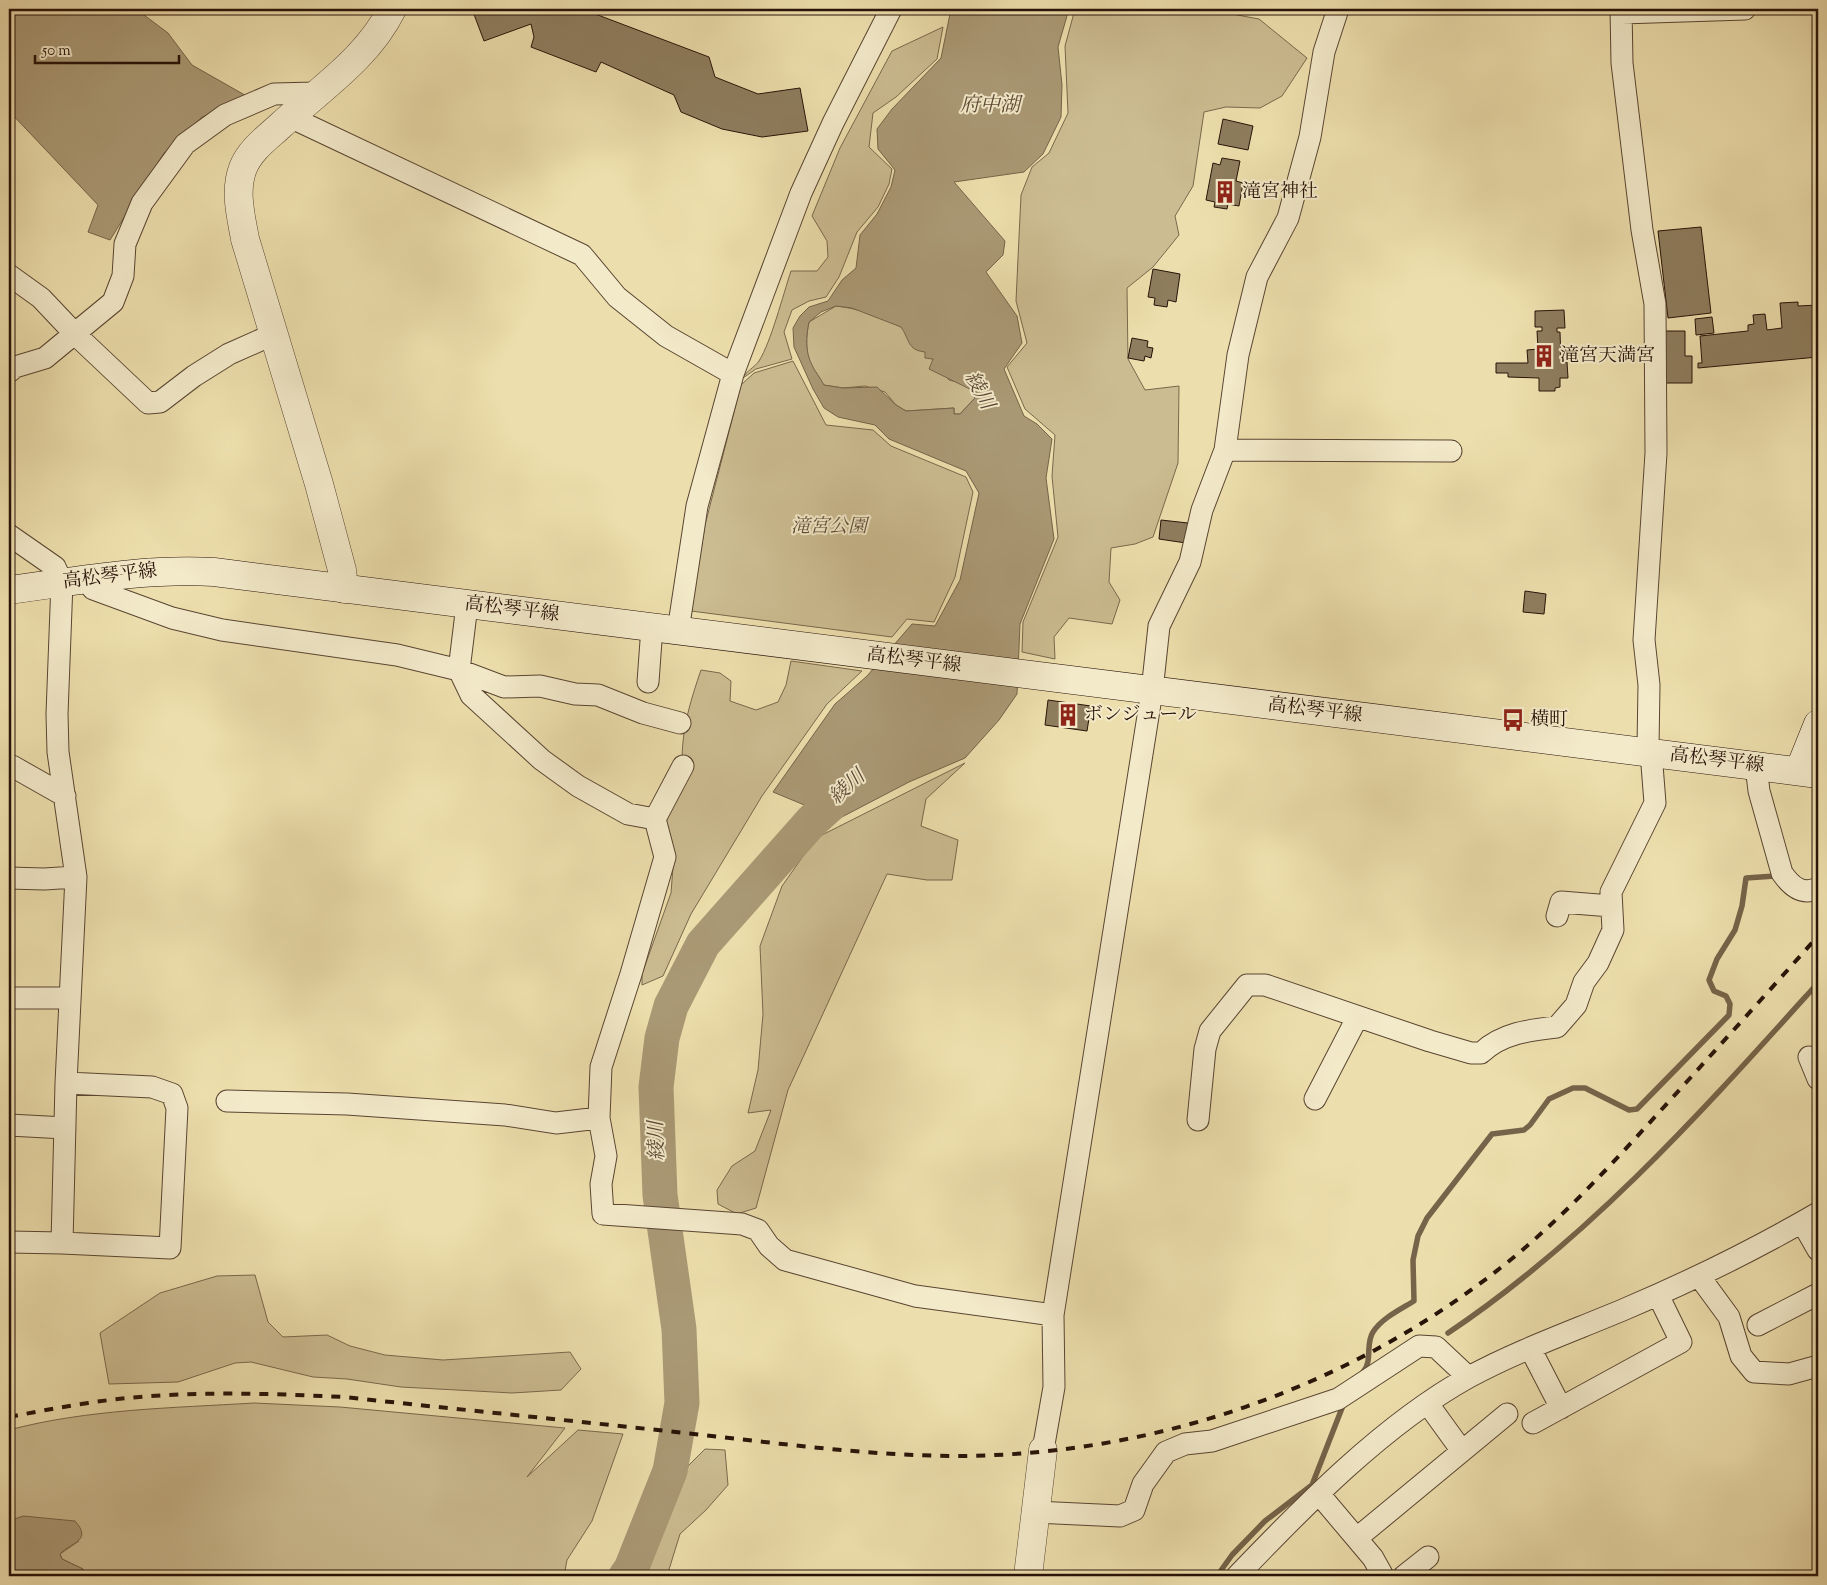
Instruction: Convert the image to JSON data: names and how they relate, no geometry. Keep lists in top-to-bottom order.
{
  "streets": {
    "main road": ["高松琴平線"]
  },
  "water": ["府中湖", "綾川"],
  "parks": ["滝宮公園"],
  "places": {
    "building": ["滝宮神社", "滝宮天満宮", "ボンジュール"],
    "bus stop": ["横町"]
  },
  "scale_bar": "50 m"
}
